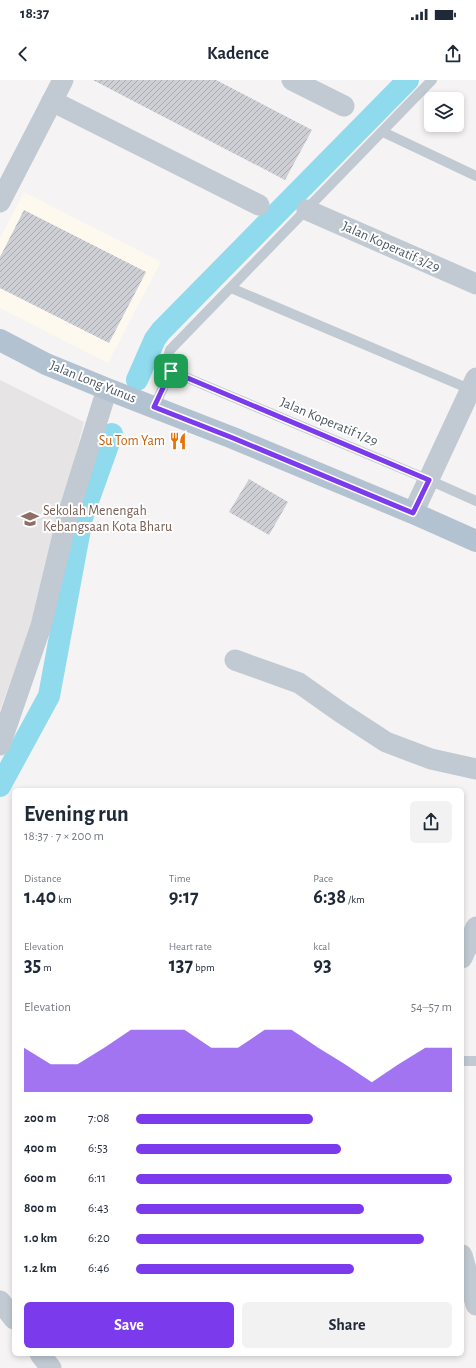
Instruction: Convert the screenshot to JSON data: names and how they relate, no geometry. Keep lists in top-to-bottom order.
{
  "streets": {
    "main road": ["Jalan Long Yunus"],
    "street": ["Jalan Koperatif 3/29"],
    "lane": ["Jalan Koperatif 1/29"]
  },
  "places": {
    "restaurant": ["Su Tom Yam"],
    "school or university": ["Sekolah Menengah Kebangsaan Kota Bharu"]
  },
  "page": {
    "status": "18:37",
    "header": "Kadence",
    "heading": ["Evening run", "18:37 · 7 × 200 m"],
    "stats": [
      ["Distance", "1.40 km"],
      ["Time", "9:17"],
      ["Pace", "6:38 /km"],
      ["Elevation", "35 m"],
      ["Heart rate", "137 bpm"],
      ["kcal", "93"]
    ],
    "chart": ["Elevation", "54–57 m"],
    "list": [
      {
        "name": "200 m",
        "note": "7:08"
      },
      {
        "name": "400 m",
        "note": "6:53"
      },
      {
        "name": "600 m",
        "note": "6:11"
      },
      {
        "name": "800 m",
        "note": "6:43"
      },
      {
        "name": "1.0 km",
        "note": "6:20"
      },
      {
        "name": "1.2 km",
        "note": "6:46"
      }
    ],
    "buttons": ["Save", "Share"]
  }
}
